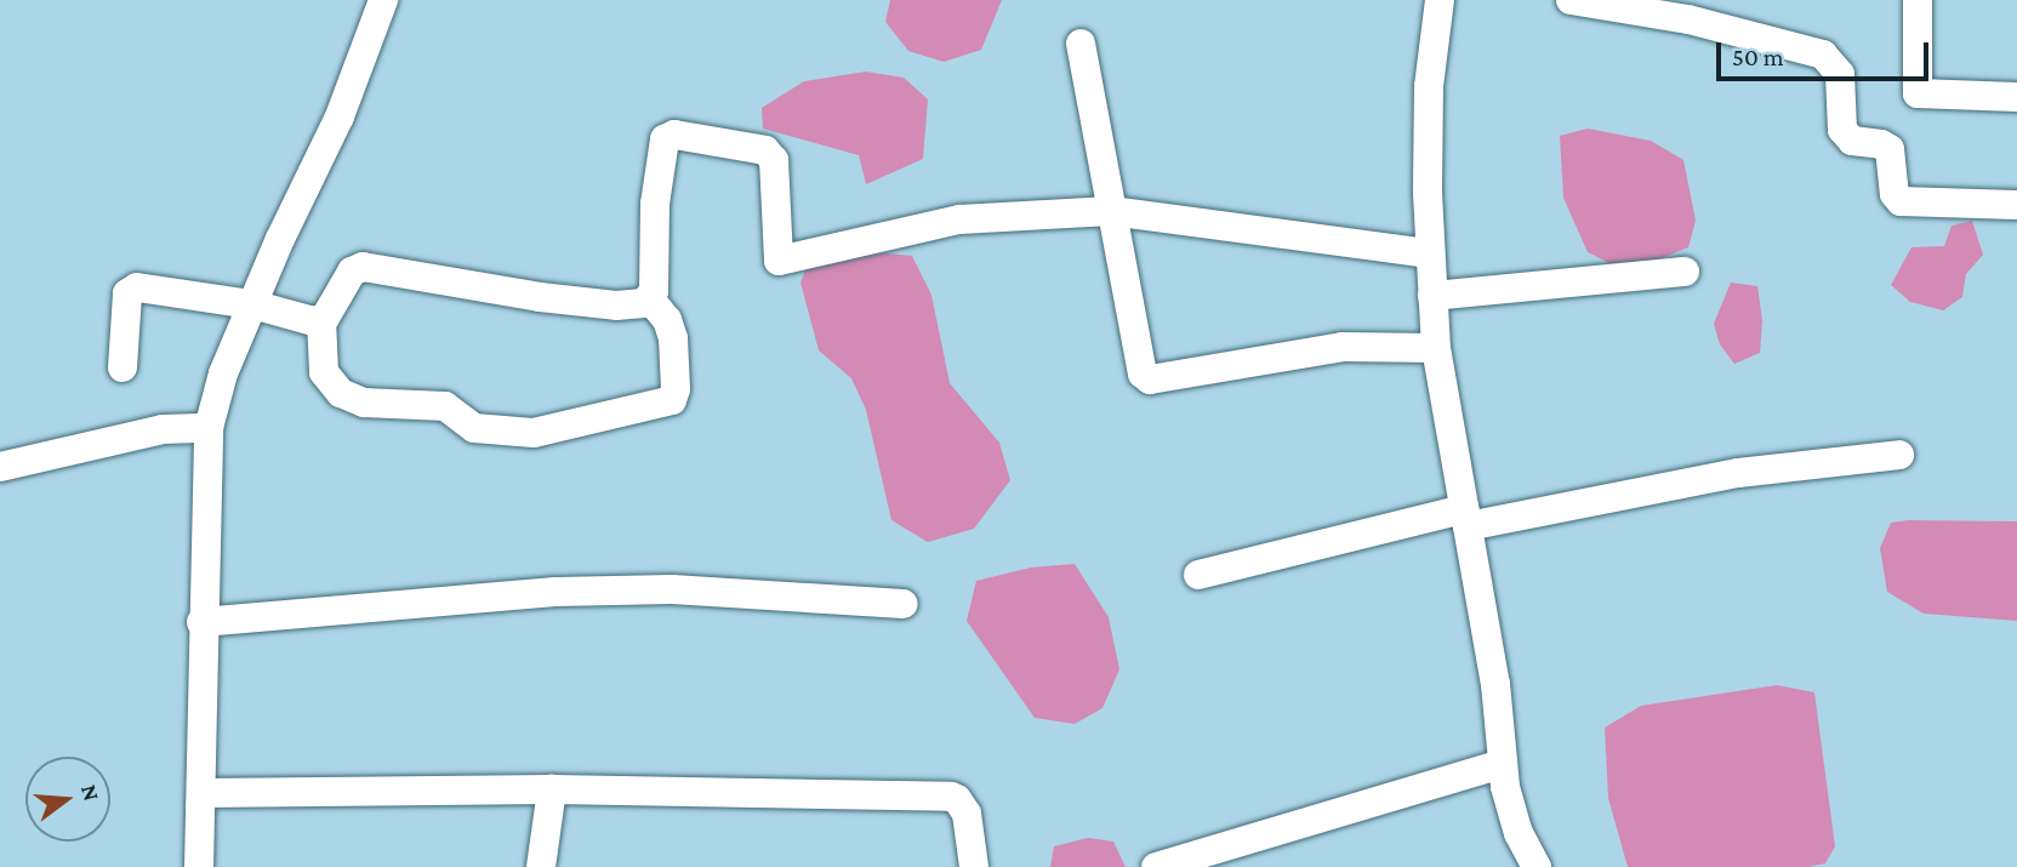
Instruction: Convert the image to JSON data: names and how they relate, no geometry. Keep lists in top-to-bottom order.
{
  "scale_bar": "50 m",
  "north": "right"
}
